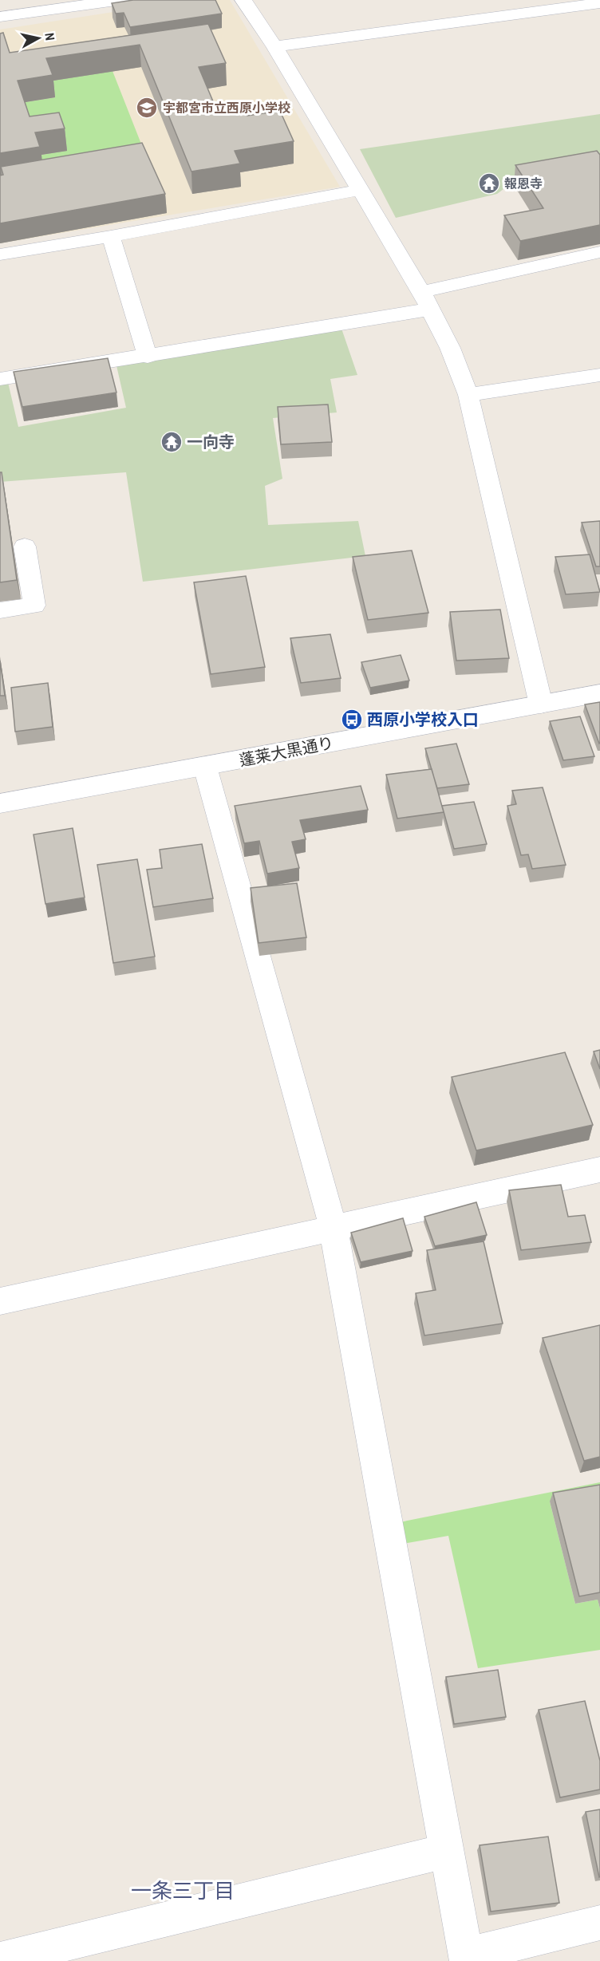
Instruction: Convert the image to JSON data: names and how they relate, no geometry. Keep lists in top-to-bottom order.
{
  "streets": {
    "street": ["蓬莱大黒通り"]
  },
  "districts": ["一条三丁目"],
  "places": {
    "school or university": ["宇都宮市立西原小学校"],
    "temple": ["報恩寺", "一向寺"],
    "bus stop": ["西原小学校入口"]
  },
  "north": "right"
}
